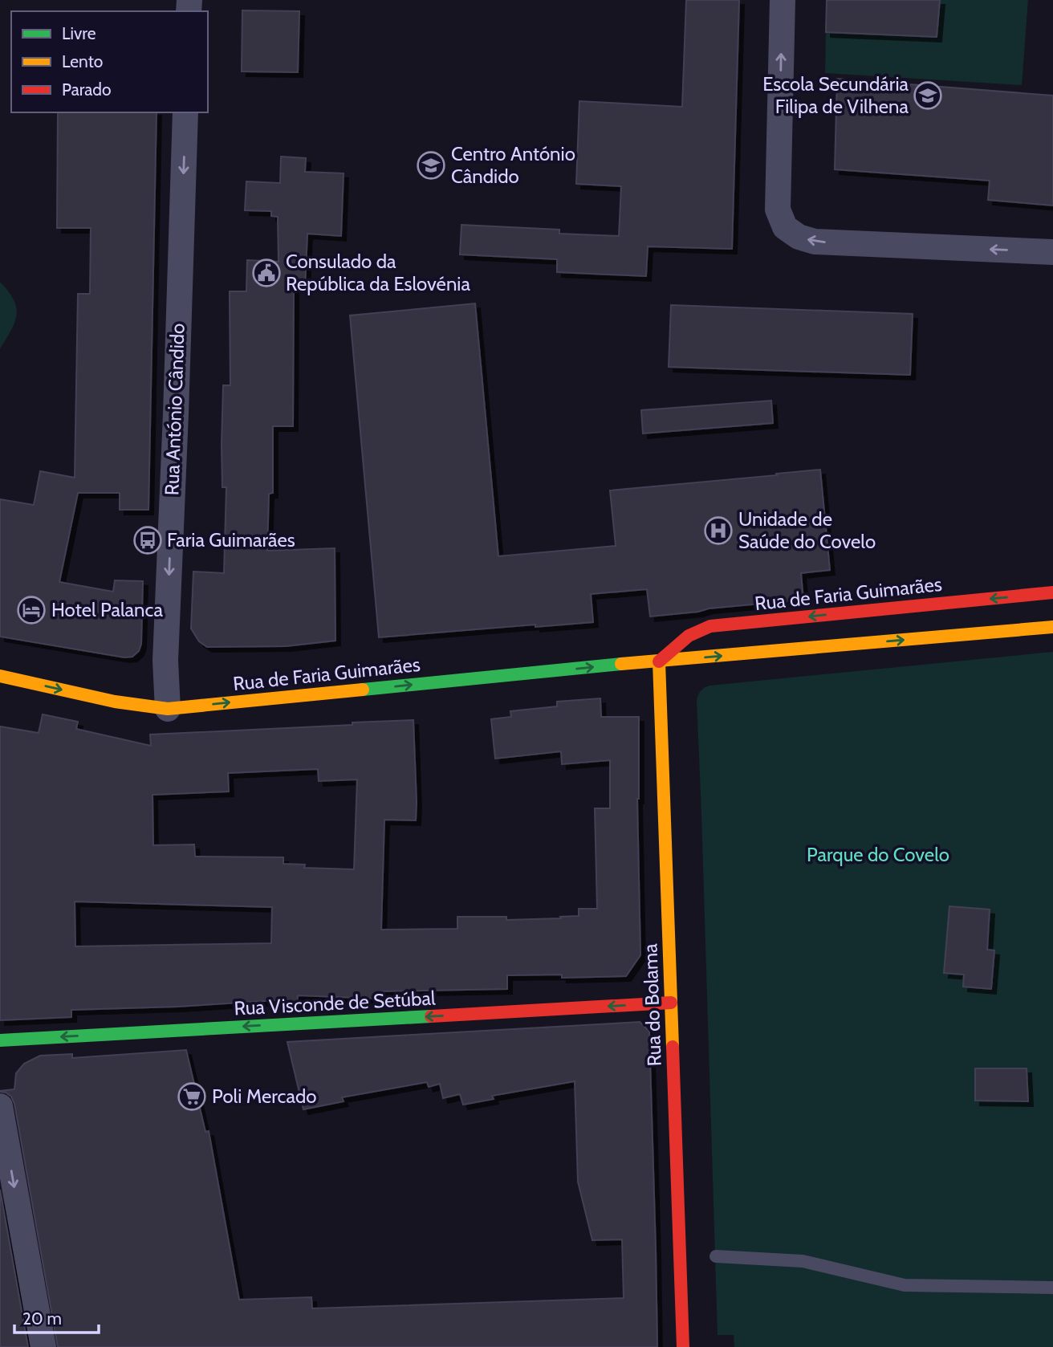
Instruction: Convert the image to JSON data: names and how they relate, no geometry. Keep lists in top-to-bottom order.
{
  "streets": {
    "main road": ["Rua de Faria Guimarães", "Rua Visconde de Setúbal", "Rua do Bolama"],
    "street": ["Rua António Cândido"]
  },
  "crossings": [
    ["Rua António Cândido", "Rua de Faria Guimarães"],
    ["Rua de Faria Guimarães", "Rua do Bolama"],
    ["Rua Visconde de Setúbal", "Rua do Bolama"]
  ],
  "one_way": ["Rua António Cândido", "Rua Visconde de Setúbal"],
  "parks": ["Parque do Covelo"],
  "places": {
    "school or university": ["Escola Secundária Filipa de Vilhena", "Centro António Cândido"],
    "public building": ["Consulado da República da Eslovénia"],
    "hospital": ["Unidade de Saúde do Covelo"],
    "bus stop": ["Faria Guimarães"],
    "hotel": ["Hotel Palanca"],
    "supermarket": ["Poli Mercado"]
  },
  "legend": ["Livre", "Lento", "Parado"],
  "scale_bar": "20 m"
}
